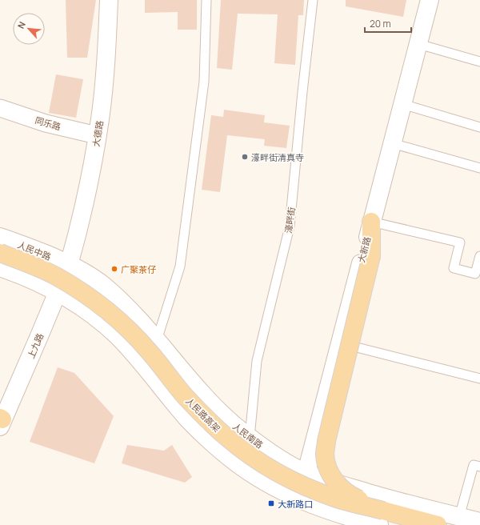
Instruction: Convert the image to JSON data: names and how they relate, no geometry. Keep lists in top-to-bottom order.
{
  "streets": {
    "main road": [
      "大德路",
      "大新路",
      "人民中路",
      "上九路",
      "人民路高架",
      "人民南路"
    ],
    "street": ["同乐路"],
    "lane": ["濠畔街"]
  },
  "crossings": [
    ["同乐路", "大德路"],
    ["大德路", "人民中路"],
    ["大德路", "上九路"],
    ["大德路", "人民南路"],
    ["濠畔街", "人民南路"],
    ["大新路", "人民南路"],
    ["人民中路", "上九路"],
    ["人民中路", "人民南路"],
    ["上九路", "人民南路"]
  ],
  "places": {
    "other": ["濠畔街清真寺", "广聚茶仔"],
    "transit": ["大新路口"]
  },
  "scale_bar": "20 m",
  "north": "top left"
}
